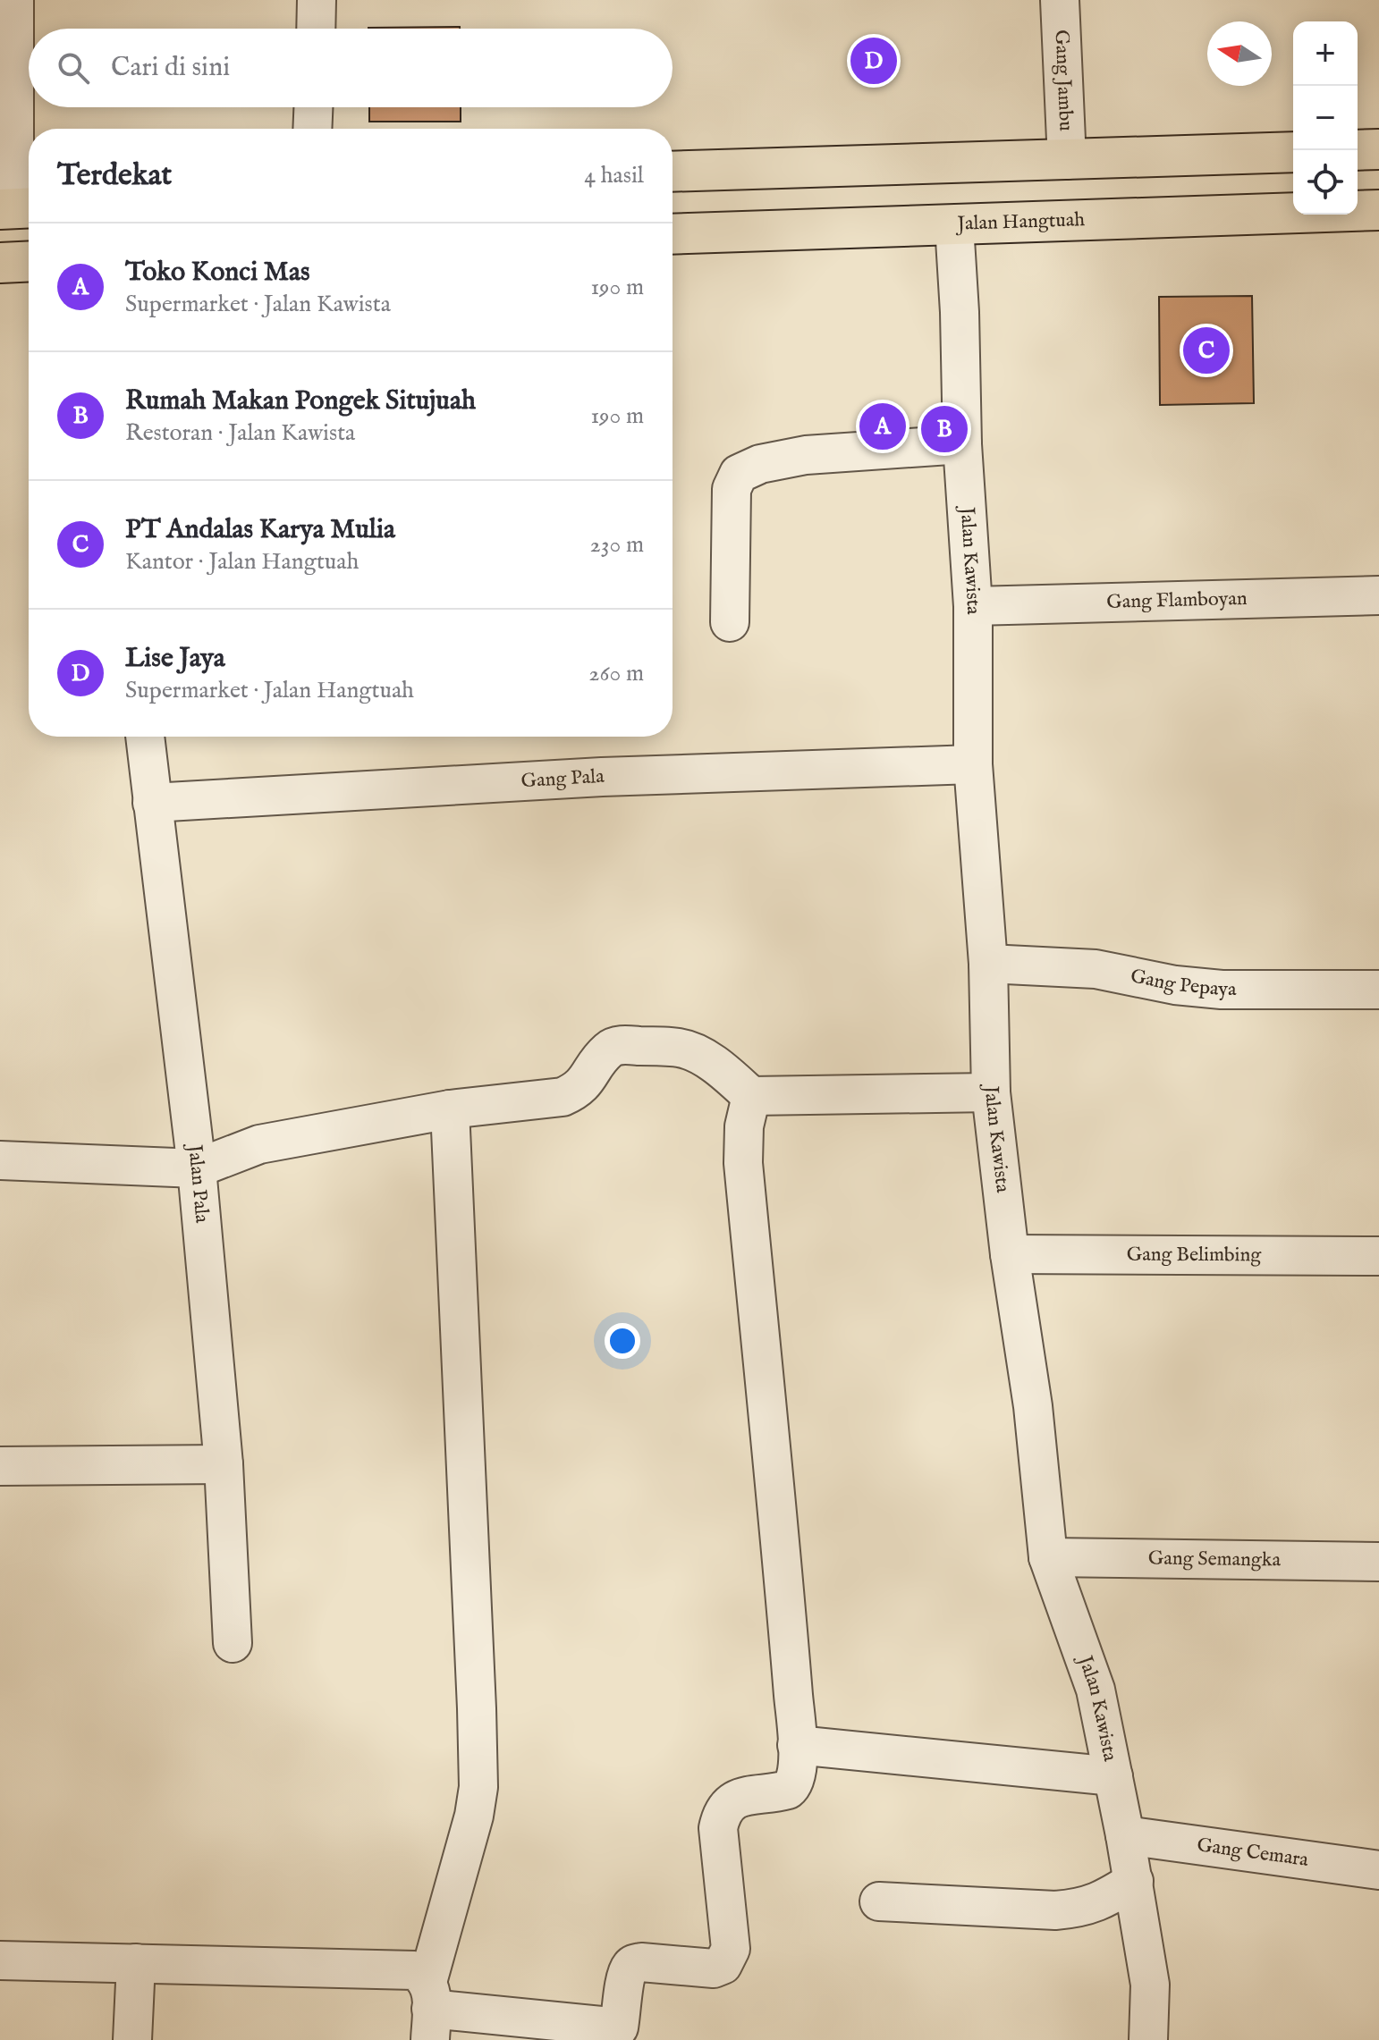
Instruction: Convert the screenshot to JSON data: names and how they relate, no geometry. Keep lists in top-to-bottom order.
{
  "streets": {
    "highway": ["Jalan Hangtuah"],
    "street": [
      "Gang Jambu",
      "Jalan Kawista",
      "Gang Flamboyan",
      "Gang Pala",
      "Gang Pepaya",
      "Jalan Pala",
      "Gang Belimbing",
      "Gang Semangka",
      "Gang Cemara"
    ]
  },
  "crossings": [
    ["Jalan Hangtuah", "Jalan Kawista"],
    ["Jalan Kawista", "Gang Flamboyan"],
    ["Jalan Kawista", "Gang Pala"],
    ["Jalan Kawista", "Gang Pepaya"],
    ["Jalan Kawista", "Gang Belimbing"],
    ["Jalan Kawista", "Gang Semangka"],
    ["Jalan Kawista", "Gang Cemara"],
    ["Gang Pala", "Jalan Pala"]
  ],
  "north": "left",
  "page": {
    "map_buttons": ["+", "−"],
    "search": "Cari di sini",
    "pins": [
      "D",
      "C",
      "A",
      "B"
    ],
    "heading": ["Terdekat", "4 hasil"],
    "list": [
      {
        "mark": "A",
        "name": "Toko Konci Mas",
        "note": "Supermarket · Jalan Kawista",
        "value": "190 m"
      },
      {
        "mark": "B",
        "name": "Rumah Makan Pongek Situjuah",
        "note": "Restoran · Jalan Kawista",
        "value": "190 m"
      },
      {
        "mark": "C",
        "name": "PT Andalas Karya Mulia",
        "note": "Kantor · Jalan Hangtuah",
        "value": "230 m"
      },
      {
        "mark": "D",
        "name": "Lise Jaya",
        "note": "Supermarket · Jalan Hangtuah",
        "value": "260 m"
      }
    ]
  }
}
